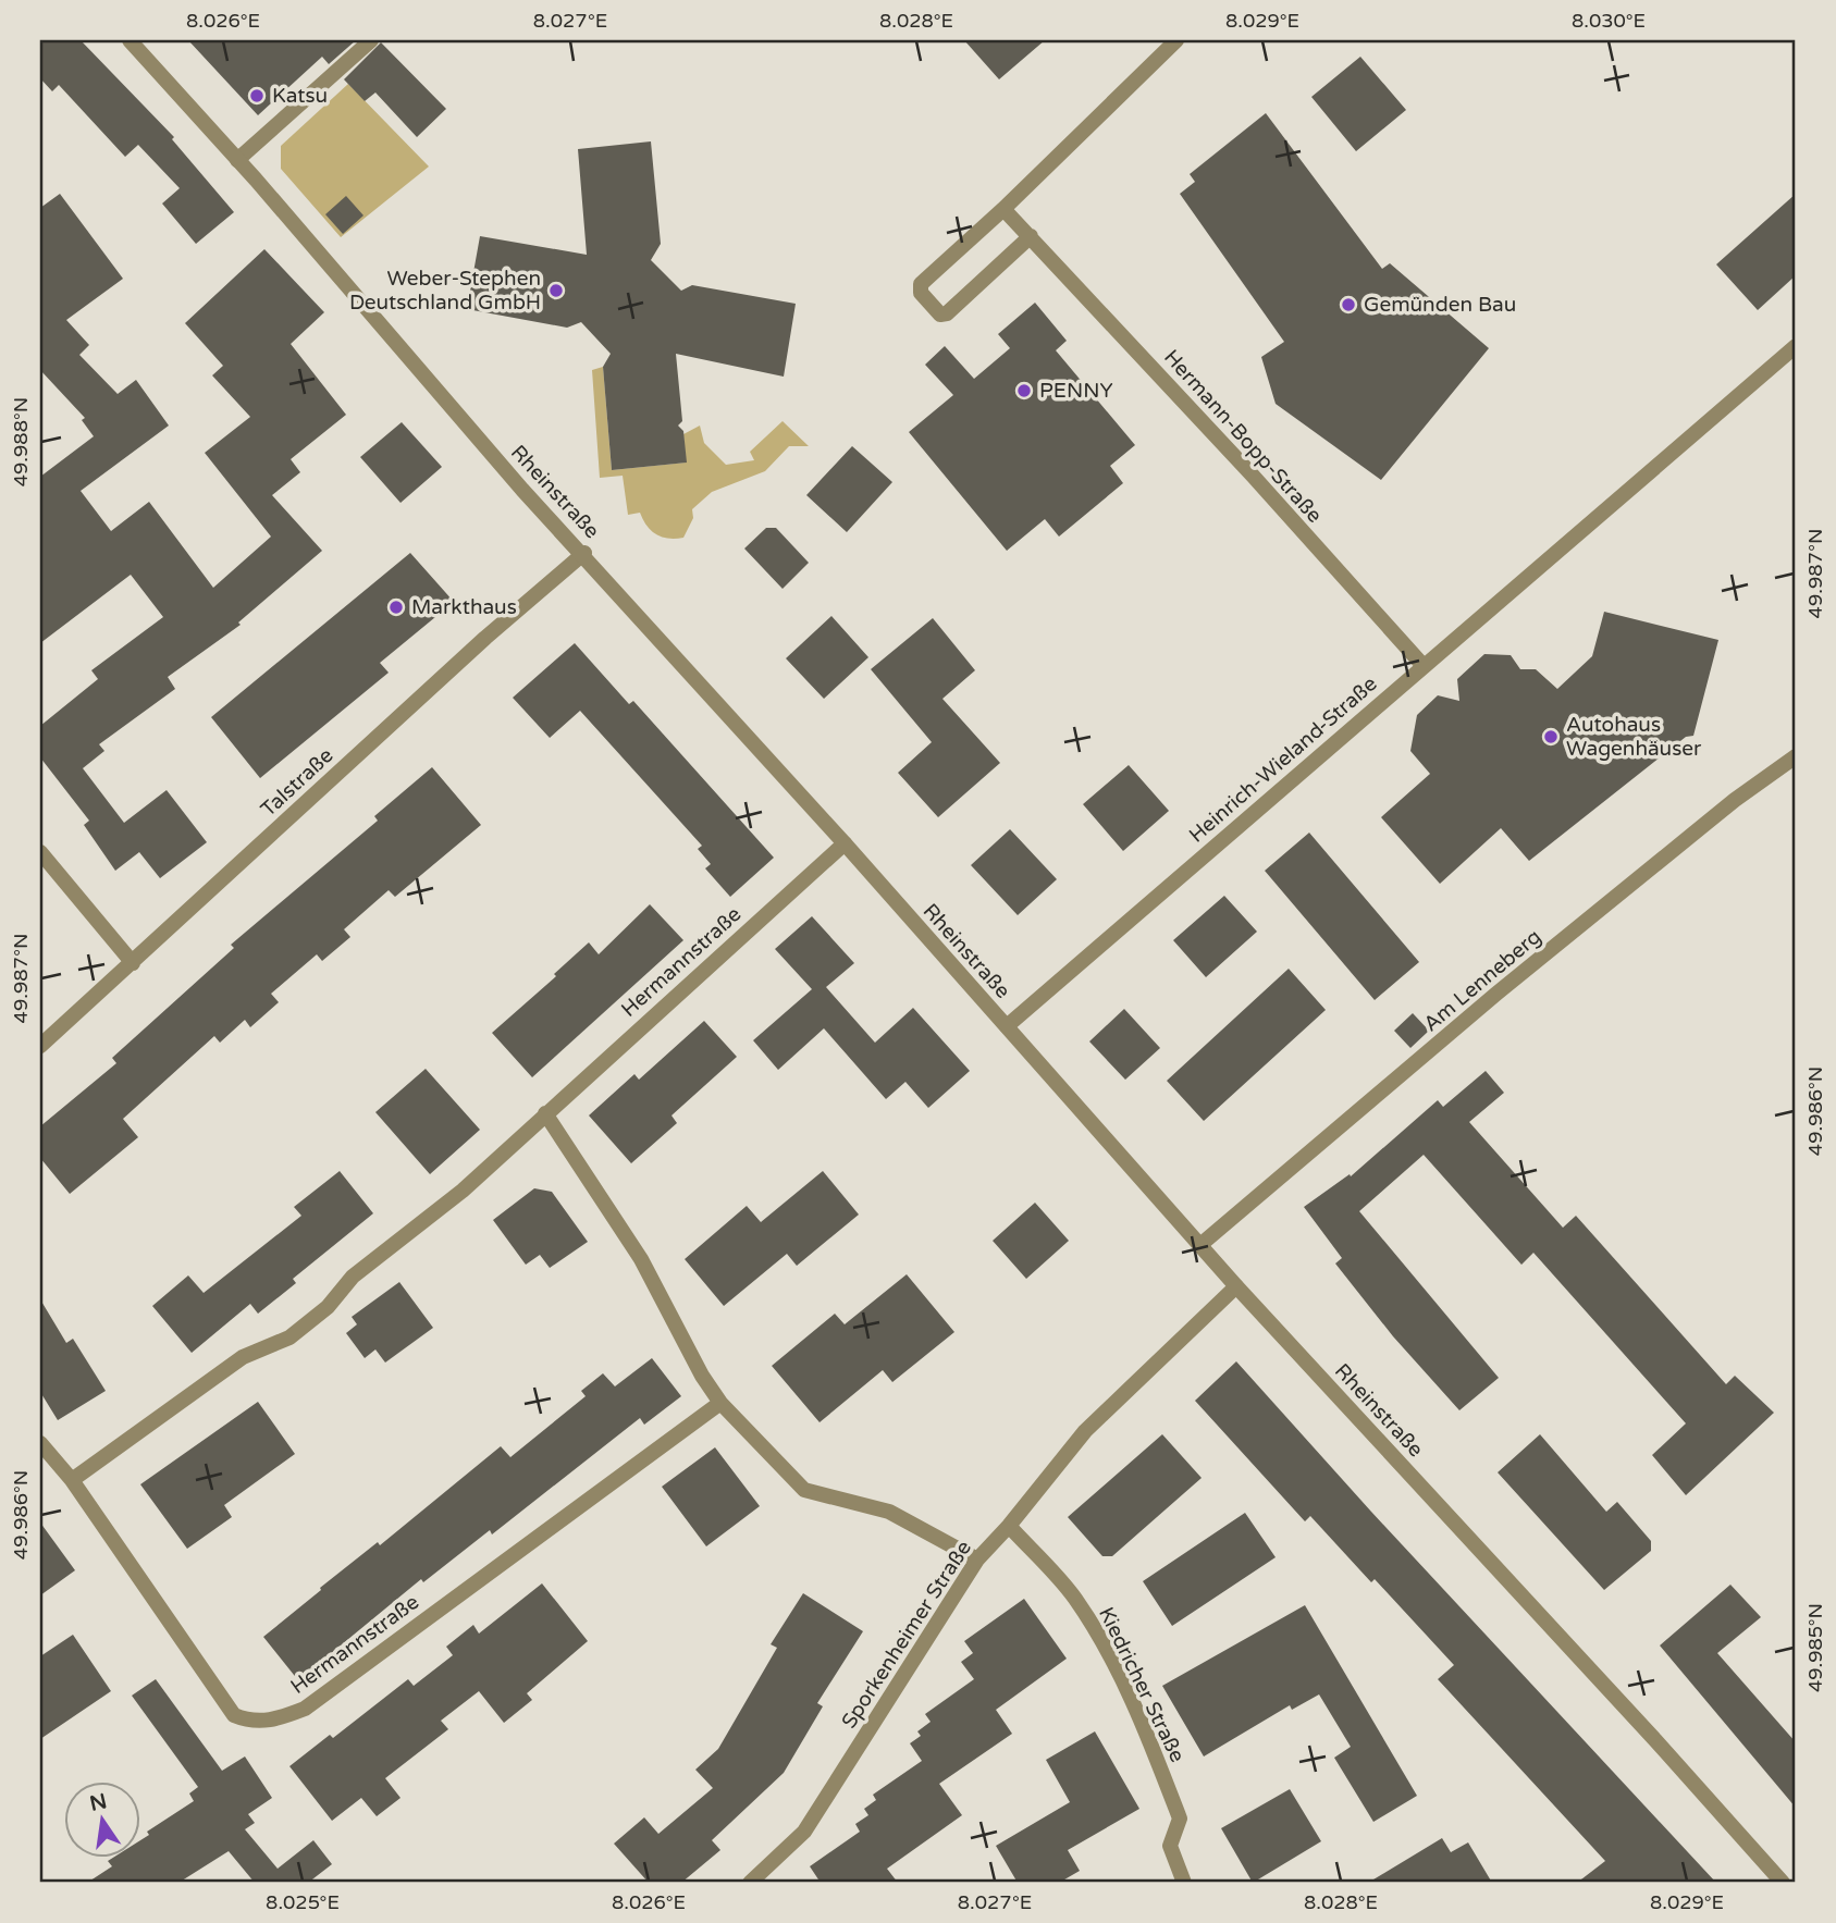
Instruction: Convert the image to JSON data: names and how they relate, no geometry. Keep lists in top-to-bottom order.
{
  "streets": {
    "street": [
      "Hermann-Bopp-Straße",
      "Rheinstraße",
      "Heinrich-Wieland-Straße",
      "Talstraße",
      "Hermannstraße",
      "Am Lenneberg",
      "Sporkenheimer Straße",
      "Kiedricher Straße"
    ]
  },
  "crossings": [
    ["Hermann-Bopp-Straße", "Heinrich-Wieland-Straße"],
    ["Rheinstraße", "Heinrich-Wieland-Straße"],
    ["Rheinstraße", "Talstraße"],
    ["Rheinstraße", "Hermannstraße"],
    ["Rheinstraße", "Am Lenneberg"],
    ["Rheinstraße", "Sporkenheimer Straße"],
    ["Sporkenheimer Straße", "Kiedricher Straße"]
  ],
  "places": [
    "Katsu",
    "Weber-Stephen Deutschland GmbH",
    "Gemünden Bau",
    "PENNY",
    "Markthaus",
    "Autohaus Wagenhäuser"
  ],
  "north": "top",
  "coordinates": [
    "8.026°E",
    "8.027°E",
    "8.028°E",
    "8.029°E",
    "8.030°E",
    "49.988°N",
    "49.987°N",
    "49.986°N",
    "49.985°N",
    "8.025°E"
  ]
}
